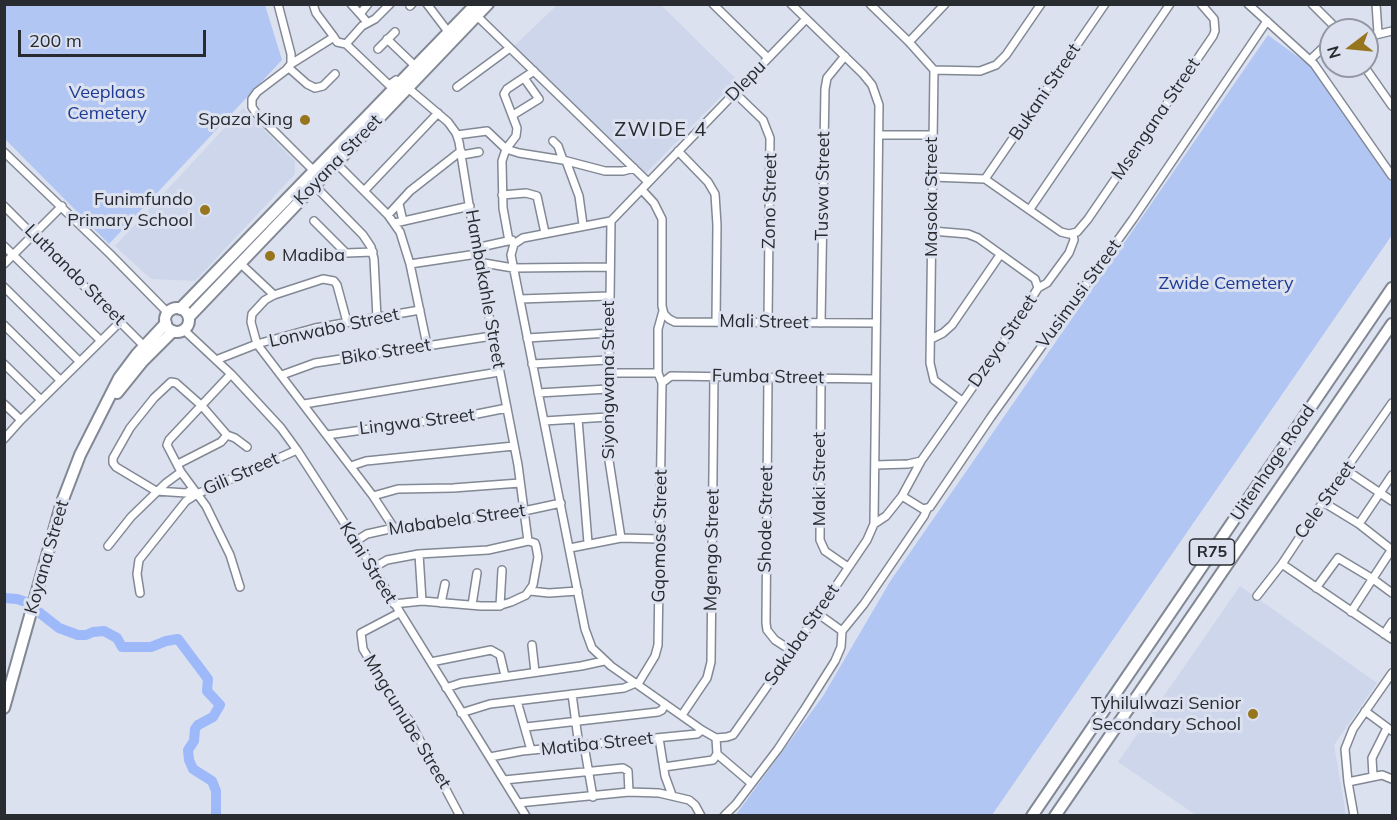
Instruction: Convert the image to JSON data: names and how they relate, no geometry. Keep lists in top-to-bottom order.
{
  "streets": {
    "main road": ["Koyana Street", "Uitenhage Road", "R75"],
    "street": [
      "Dlepu",
      "Bukani Street",
      "Msengana Street",
      "Tuswa Street",
      "Masoka Street",
      "Zono Street",
      "Luthando Street",
      "Hambakahle Street",
      "Vusimusi Street",
      "Mali Street",
      "Lonwabo Street",
      "Dzeya Street",
      "Biko Street",
      "Fumba Street",
      "Siyongwana Street",
      "Lingwa Street",
      "Gili Street",
      "Maki Street",
      "Cele Street",
      "Shode Street",
      "Mababela Street",
      "Gqomose Street",
      "Mgengo Street",
      "Kani Street",
      "Sakuba Street",
      "Mngcunube Street",
      "Matiba Street"
    ]
  },
  "crossings": [
    ["Dlepu", "Zono Street"],
    ["Dlepu", "Siyongwana Street"],
    ["Dlepu", "Sakuba Street"],
    ["Msengana Street", "Dzeya Street"],
    ["Koyana Street", "Luthando Street"],
    ["Koyana Street", "Hambakahle Street"],
    ["Koyana Street", "Kani Street"],
    ["Tuswa Street", "Mali Street"],
    ["Tuswa Street", "Sakuba Street"],
    ["Masoka Street", "Dzeya Street"],
    ["Zono Street", "Mali Street"],
    ["Hambakahle Street", "Biko Street"],
    ["Hambakahle Street", "Lingwa Street"],
    ["Hambakahle Street", "Mababela Street"],
    ["Mali Street", "Sakuba Street"],
    ["Lonwabo Street", "Kani Street"],
    ["Fumba Street", "Maki Street"],
    ["Fumba Street", "Shode Street"],
    ["Fumba Street", "Gqomose Street"],
    ["Fumba Street", "Mgengo Street"],
    ["Fumba Street", "Sakuba Street"],
    ["Gili Street", "Kani Street"],
    ["Maki Street", "Sakuba Street"],
    ["Shode Street", "Sakuba Street"],
    ["Mababela Street", "Kani Street"],
    ["Kani Street", "Mngcunube Street"],
    ["Kani Street", "Matiba Street"]
  ],
  "districts": ["ZWIDE 4"],
  "parks": ["Veeplaas Cemetery", "Zwide Cemetery"],
  "places": [
    "Spaza King",
    "Funimfundo Primary School",
    "Madiba",
    "Tyhilulwazi Senior Secondary School"
  ],
  "scale_bar": "200 m",
  "north": "left"
}
